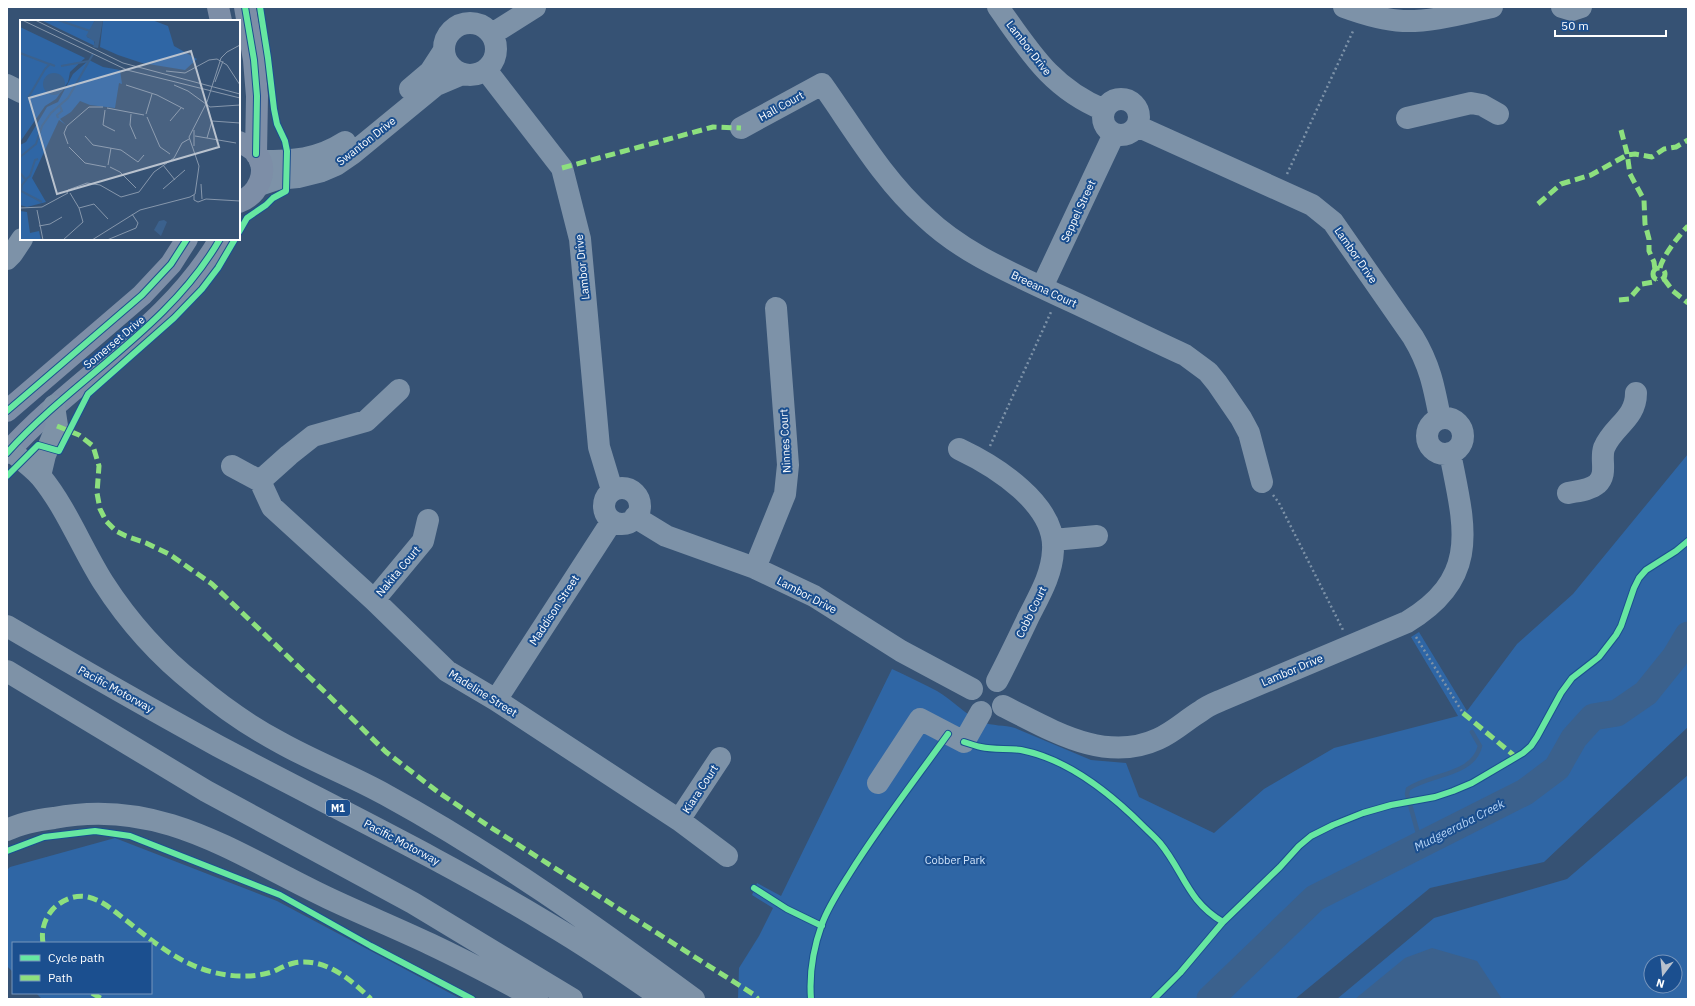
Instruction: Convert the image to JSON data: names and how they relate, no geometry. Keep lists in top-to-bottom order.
{
  "streets": {
    "highway": ["Pacific Motorway", "M1"],
    "main road": ["Somerset Drive"],
    "street": [
      "Lambor Drive",
      "Hall Court",
      "Swanton Drive",
      "Seppel Street",
      "Breeana Court",
      "Ninnes Court",
      "Nakita Court",
      "Maddison Street",
      "Cobb Court",
      "Madeline Street",
      "Kiara Court"
    ]
  },
  "crossings": [
    ["Lambor Drive", "Swanton Drive"],
    ["Lambor Drive", "Seppel Street"],
    ["Lambor Drive", "Ninnes Court"],
    ["Lambor Drive", "Maddison Street"],
    ["Lambor Drive", "Cobb Court"],
    ["Hall Court", "Breeana Court"],
    ["Seppel Street", "Breeana Court"],
    ["Nakita Court", "Madeline Street"],
    ["Maddison Street", "Madeline Street"],
    ["Madeline Street", "Kiara Court"]
  ],
  "water": ["Mudgeeraba Creek"],
  "parks": ["Cobber Park"],
  "legend": ["Cycle path", "Path"],
  "scale_bar": "50 m",
  "north": "bottom"
}
